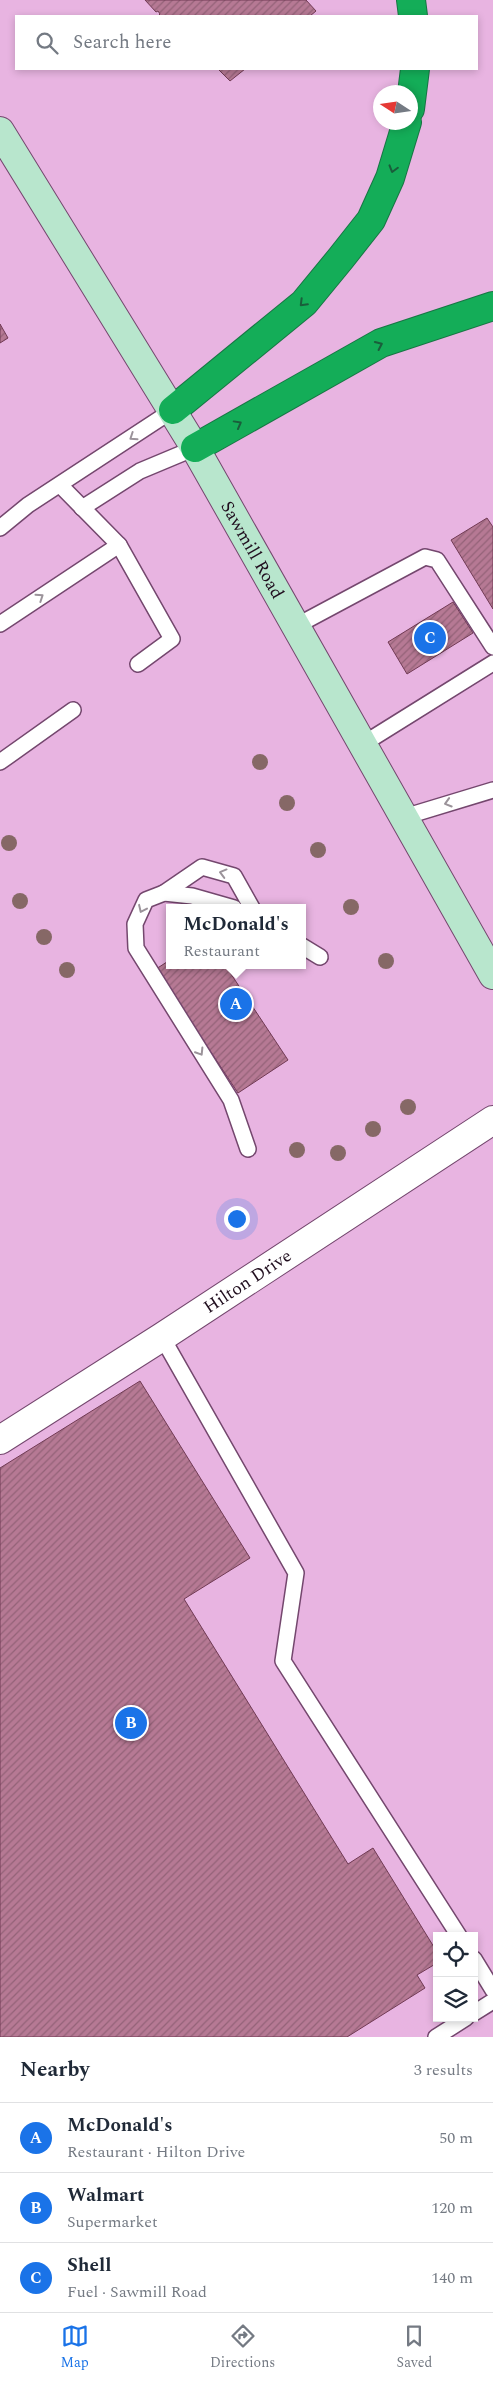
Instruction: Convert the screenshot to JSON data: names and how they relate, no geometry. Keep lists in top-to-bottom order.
{
  "streets": {
    "main road": ["Sawmill Road"],
    "street": ["Hilton Drive"]
  },
  "north": "left",
  "page": {
    "search": "Search here",
    "pins": ["C", "A", "B"],
    "popup": ["McDonald's", "Restaurant"],
    "heading": ["Nearby", "3 results"],
    "list": [
      {
        "mark": "A",
        "name": "McDonald's",
        "note": "Restaurant · Hilton Drive",
        "value": "50 m"
      },
      {
        "mark": "B",
        "name": "Walmart",
        "note": "Supermarket",
        "value": "120 m"
      },
      {
        "mark": "C",
        "name": "Shell",
        "note": "Fuel · Sawmill Road",
        "value": "140 m"
      }
    ],
    "nav": ["Map", "Directions", "Saved"]
  }
}
